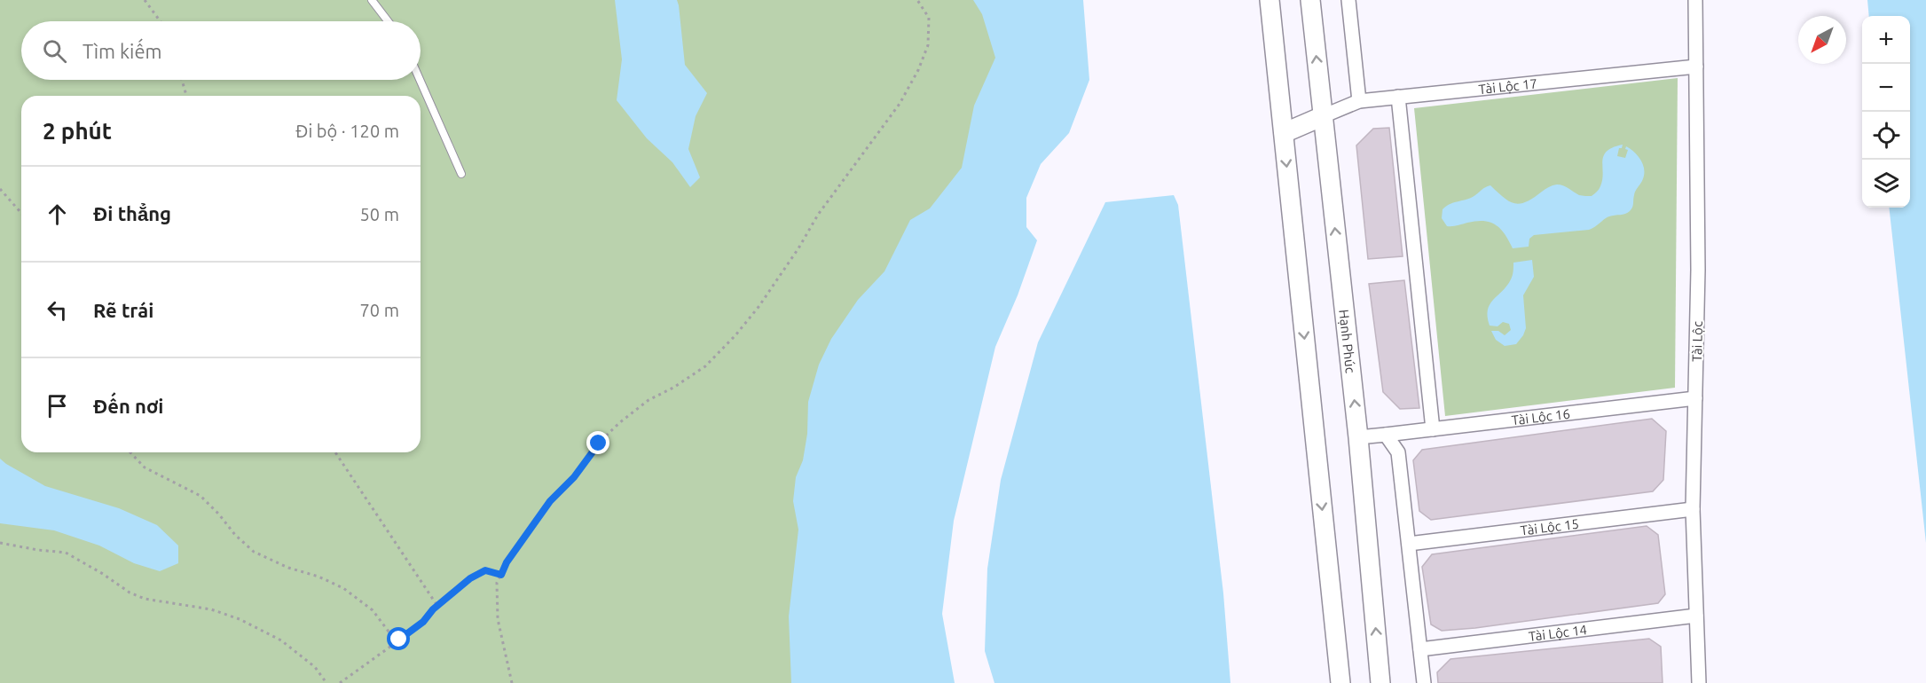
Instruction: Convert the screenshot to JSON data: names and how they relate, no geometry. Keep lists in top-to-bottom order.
{
  "streets": {
    "street": [
      "Tài Lộc 17",
      "Hạnh Phúc",
      "Tài Lộc",
      "Tài Lộc 16",
      "Tài Lộc 15",
      "Tài Lộc 14"
    ]
  },
  "crossings": [
    ["Tài Lộc 17", "Hạnh Phúc"],
    ["Tài Lộc 17", "Tài Lộc"],
    ["Hạnh Phúc", "Tài Lộc 16"],
    ["Tài Lộc", "Tài Lộc 16"],
    ["Tài Lộc", "Tài Lộc 15"],
    ["Tài Lộc", "Tài Lộc 14"]
  ],
  "north": "bottom left",
  "page": {
    "map_buttons": ["+", "−"],
    "search": "Tìm kiếm",
    "heading": ["2 phút", "Đi bộ · 120 m"],
    "list": [
      ["Đi thẳng", "50 m"],
      ["Rẽ trái", "70 m"],
      "Đến nơi"
    ]
  }
}
